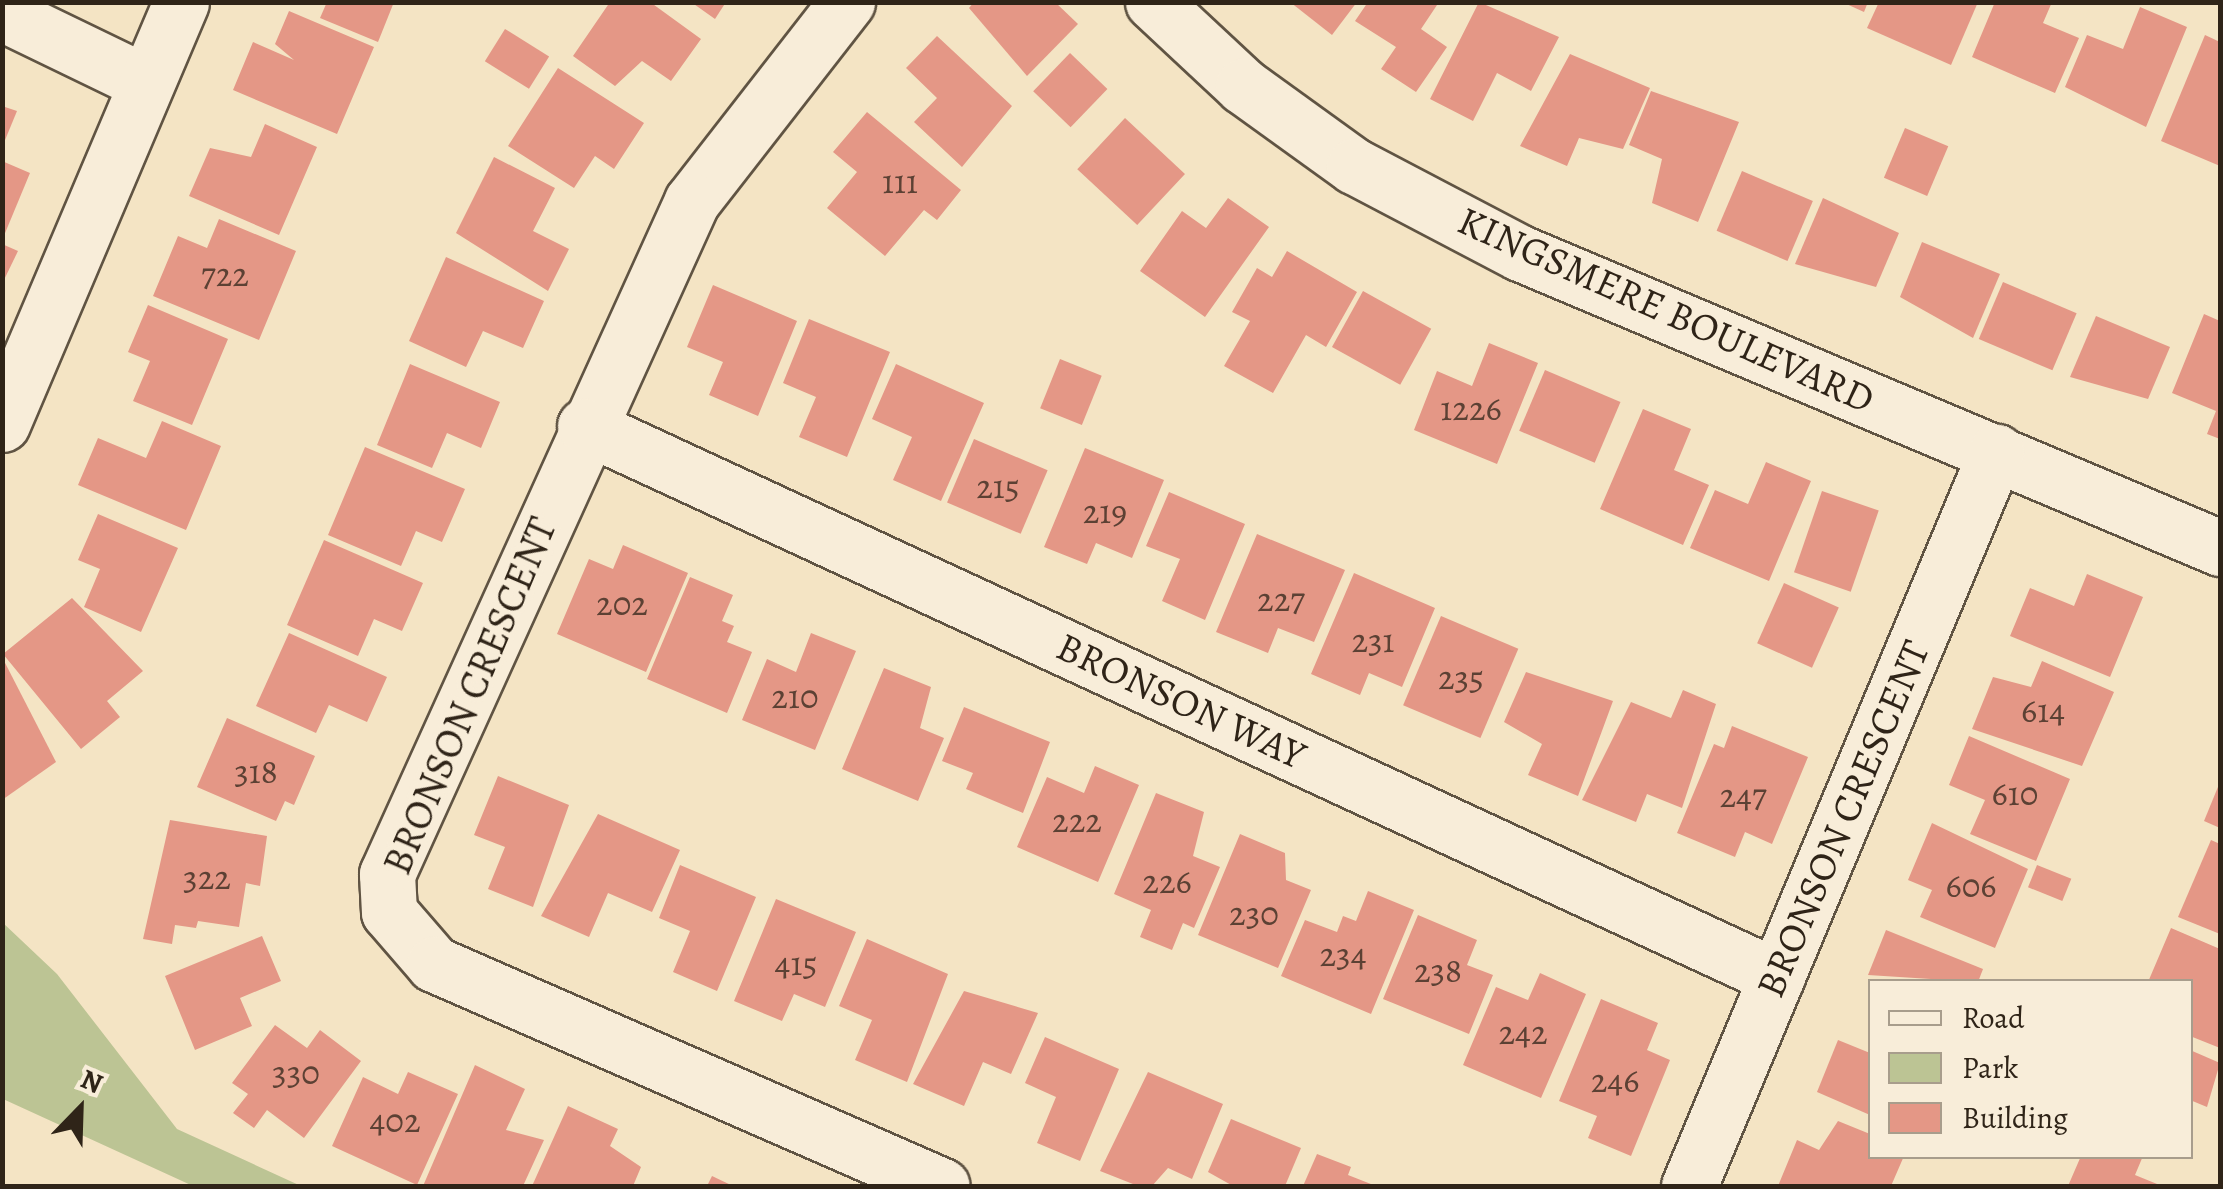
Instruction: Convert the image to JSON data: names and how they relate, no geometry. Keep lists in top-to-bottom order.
{
  "streets": {
    "street": ["KINGSMERE BOULEVARD", "BRONSON CRESCENT", "BRONSON WAY"]
  },
  "crossings": [
    ["KINGSMERE BOULEVARD", "BRONSON CRESCENT"],
    ["BRONSON CRESCENT", "BRONSON WAY"]
  ],
  "house_numbers": [
    "111",
    "722",
    "1226",
    "215",
    "219",
    "227",
    "202",
    "231",
    "235",
    "210",
    "614",
    "318",
    "610",
    "247",
    "222",
    "322",
    "226",
    "606",
    "230",
    "234",
    "415",
    "238",
    "242",
    "330",
    "246",
    "402"
  ],
  "legend": ["Road", "Park", "Building"],
  "north": "top right"
}
